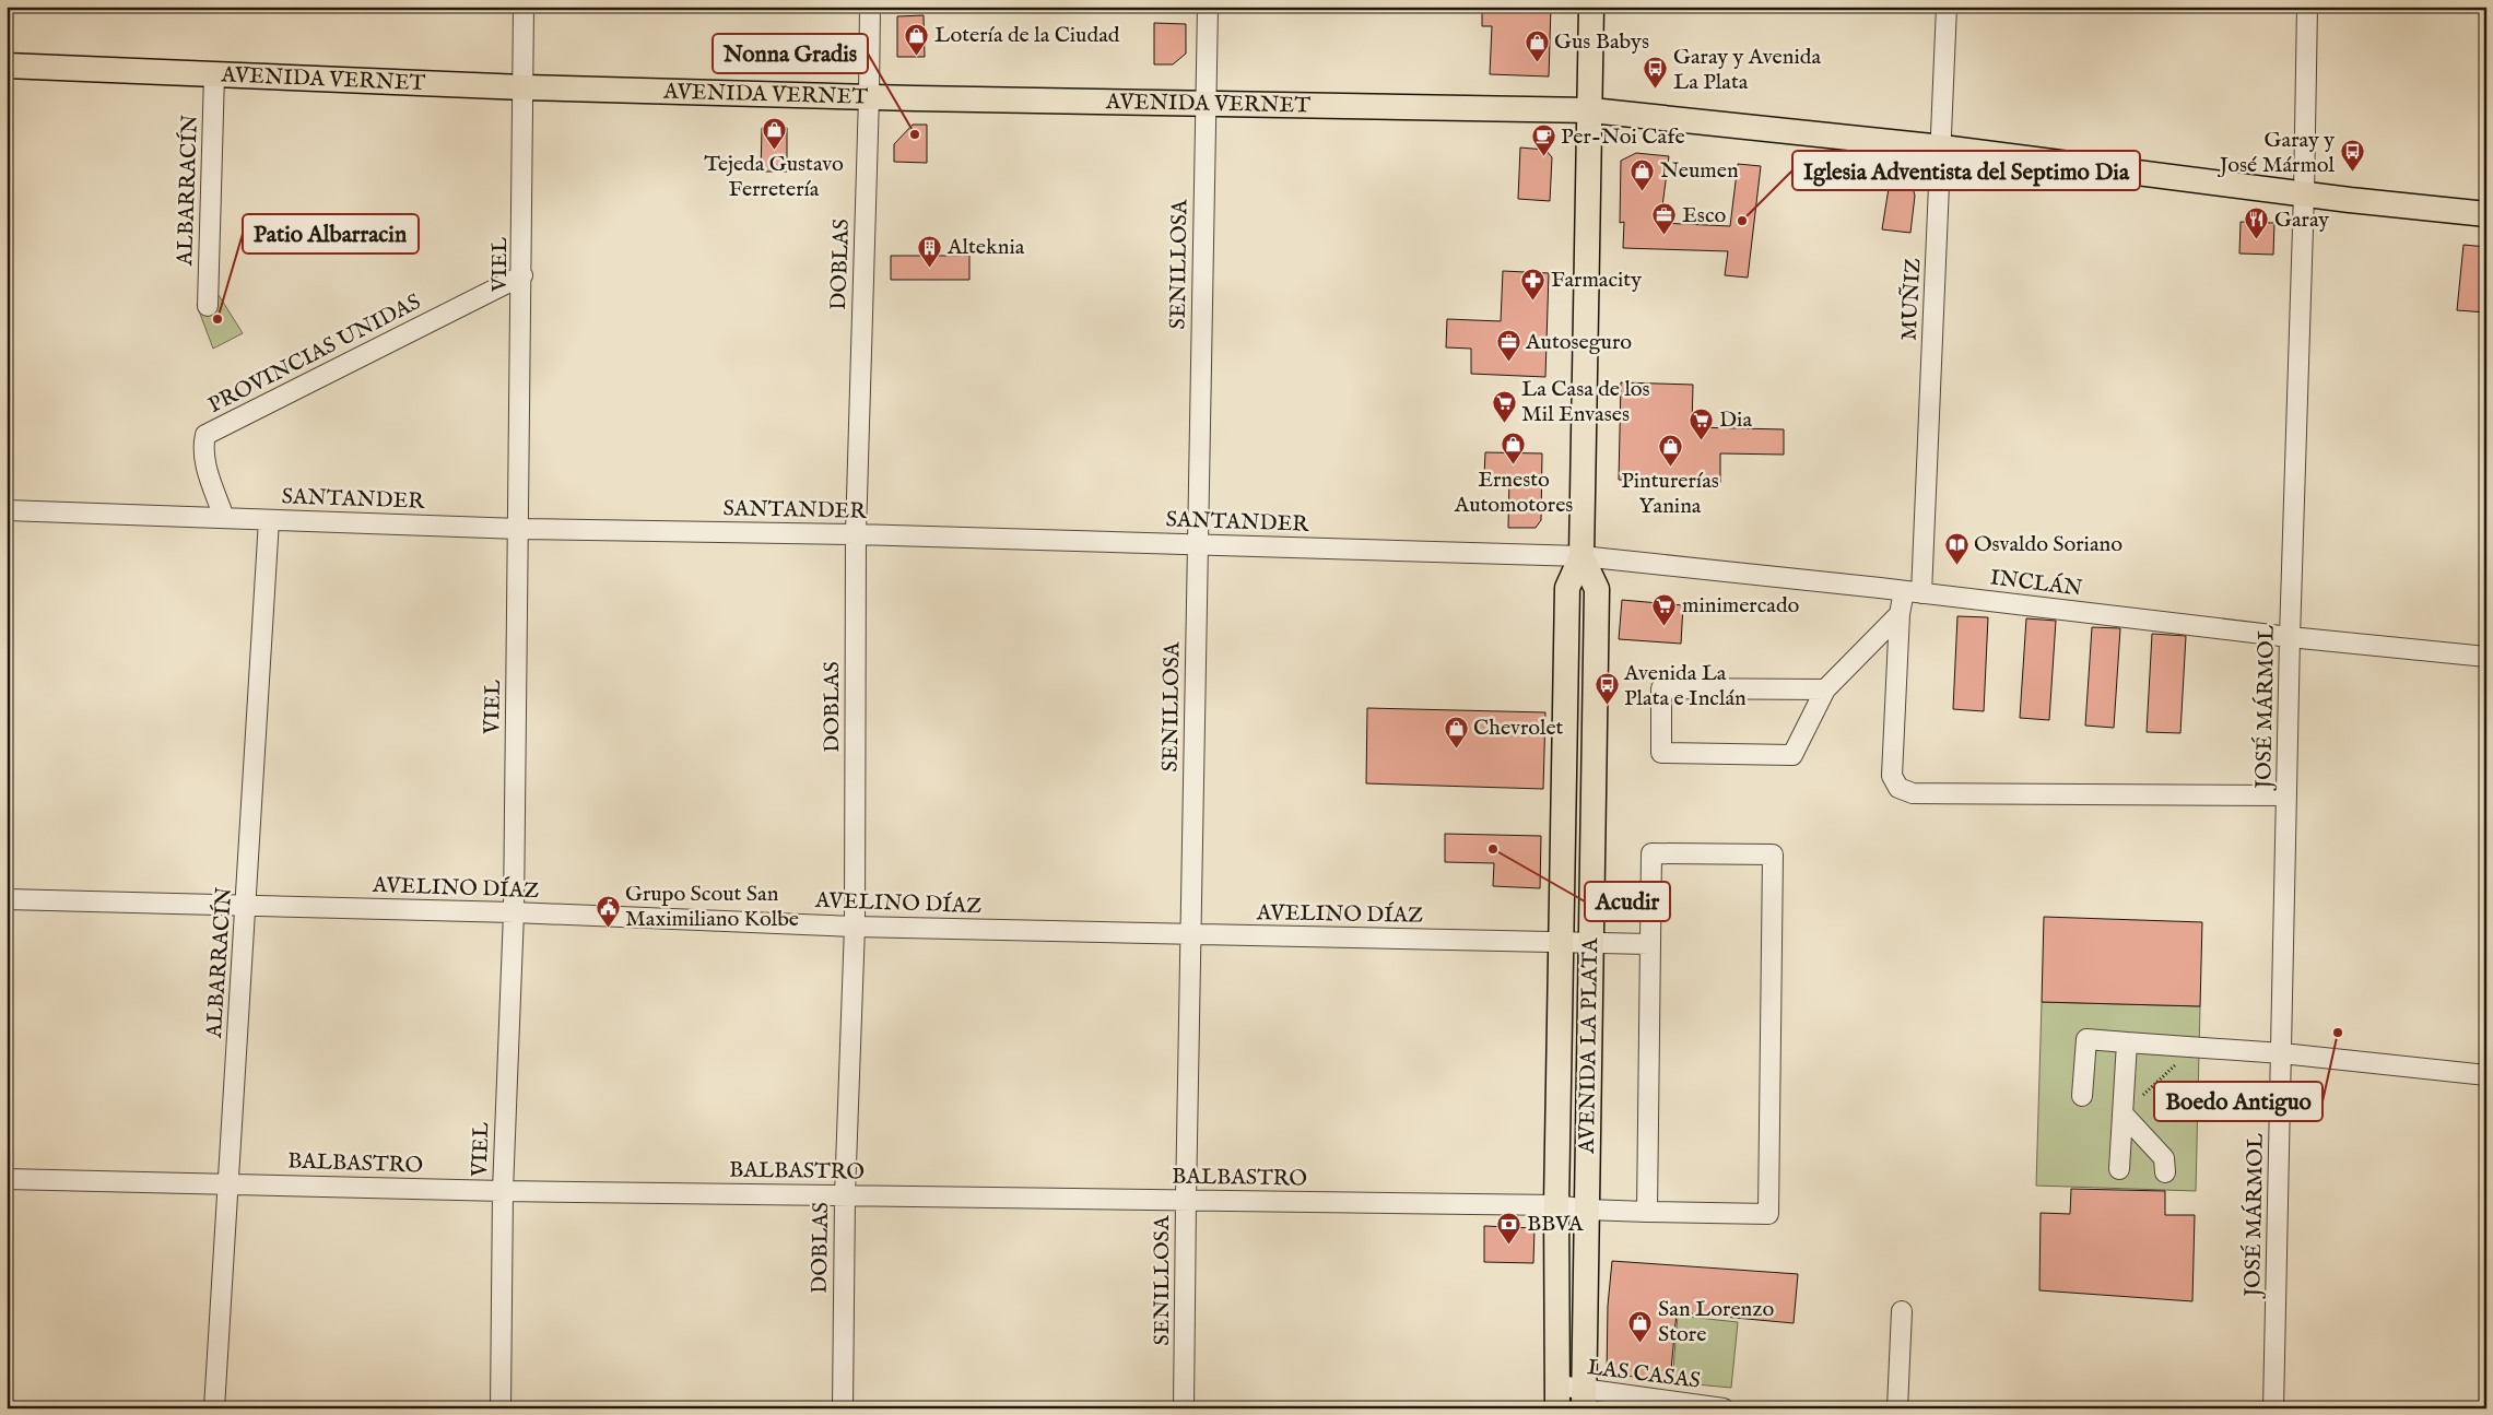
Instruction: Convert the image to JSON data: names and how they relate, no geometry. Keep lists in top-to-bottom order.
{
  "streets": {
    "main road": ["AVENIDA VERNET", "AVENIDA LA PLATA"],
    "street": [
      "ALBARRACÍN",
      "VIEL",
      "DOBLAS",
      "SENILLOSA",
      "MUÑIZ",
      "PROVINCIAS UNIDAS",
      "SANTANDER",
      "INCLÁN",
      "JOSÉ MÁRMOL",
      "AVELINO DÍAZ",
      "BALBASTRO",
      "LAS CASAS"
    ]
  },
  "crossings": [
    ["AVENIDA VERNET", "ALBARRACÍN"],
    ["AVENIDA VERNET", "VIEL"],
    ["AVENIDA VERNET", "DOBLAS"],
    ["AVENIDA VERNET", "SENILLOSA"],
    ["AVENIDA VERNET", "MUÑIZ"],
    ["AVENIDA VERNET", "JOSÉ MÁRMOL"],
    ["AVENIDA VERNET", "AVENIDA LA PLATA"],
    ["ALBARRACÍN", "SANTANDER"],
    ["ALBARRACÍN", "AVELINO DÍAZ"],
    ["ALBARRACÍN", "BALBASTRO"],
    ["VIEL", "PROVINCIAS UNIDAS"],
    ["VIEL", "SANTANDER"],
    ["VIEL", "AVELINO DÍAZ"],
    ["VIEL", "BALBASTRO"],
    ["DOBLAS", "SANTANDER"],
    ["DOBLAS", "AVELINO DÍAZ"],
    ["DOBLAS", "BALBASTRO"],
    ["SENILLOSA", "SANTANDER"],
    ["SENILLOSA", "AVELINO DÍAZ"],
    ["SENILLOSA", "BALBASTRO"],
    ["MUÑIZ", "INCLÁN"],
    ["MUÑIZ", "JOSÉ MÁRMOL"],
    ["PROVINCIAS UNIDAS", "SANTANDER"],
    ["SANTANDER", "INCLÁN"],
    ["SANTANDER", "AVENIDA LA PLATA"],
    ["INCLÁN", "JOSÉ MÁRMOL"],
    ["INCLÁN", "AVENIDA LA PLATA"],
    ["AVELINO DÍAZ", "AVENIDA LA PLATA"],
    ["AVELINO DÍAZ", "BALBASTRO"],
    ["AVENIDA LA PLATA", "BALBASTRO"],
    ["AVENIDA LA PLATA", "LAS CASAS"]
  ],
  "places": {
    "shop": [
      "Lotería de la Ciudad",
      "Gus Babys",
      "Tejeda Gustavo Ferretería",
      "Neumen",
      "Ernesto Automotores",
      "Pinturerías Yanina",
      "Chevrolet",
      "San Lorenzo Store"
    ],
    "bus stop": ["Garay y Avenida La Plata", "Garay y José Mármol", "Avenida La Plata e Inclán"],
    "other": [
      "Nonna Gradis",
      "Iglesia Adventista del Septimo Dia",
      "Patio Albarracin",
      "Acudir",
      "Boedo Antiguo"
    ],
    "cafe": ["Per-Noi Cafe"],
    "office": ["Esco", "Autoseguro"],
    "restaurant": ["Garay"],
    "building": ["Alteknia"],
    "pharmacy": ["Farmacity"],
    "supermarket": ["La Casa de los Mil Envases", "Dia", "minimercado"],
    "library": ["Osvaldo Soriano"],
    "public building": ["Grupo Scout San Maximiliano Kolbe"],
    "bank": ["BBVA"]
  }
}
